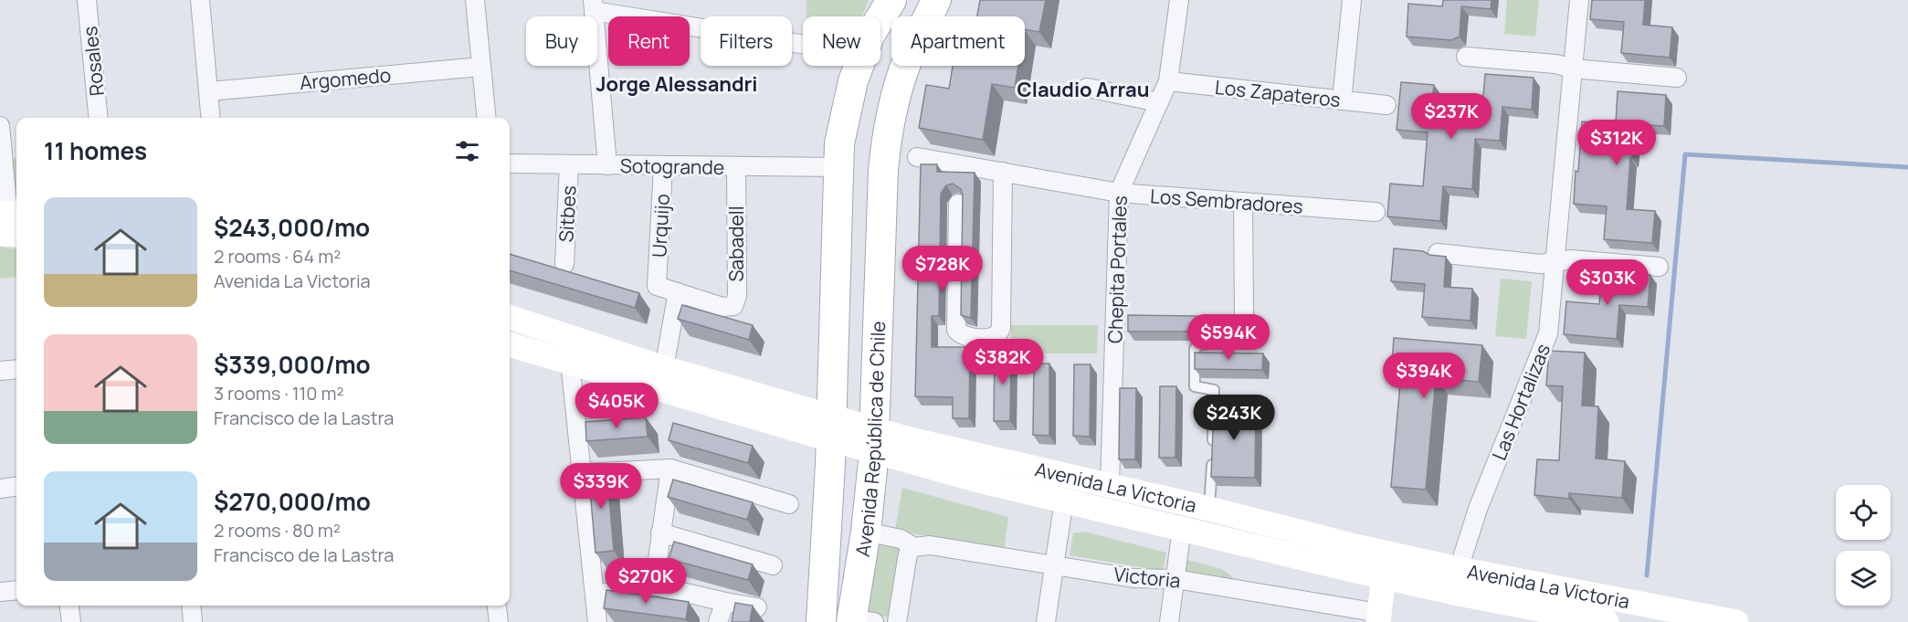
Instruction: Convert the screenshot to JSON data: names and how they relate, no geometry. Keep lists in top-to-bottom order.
{
  "streets": {
    "main road": ["Avenida República de Chile", "Avenida La Victoria"],
    "street": [
      "Rosales",
      "Argomedo",
      "Los Zapateros",
      "Sotogrande",
      "Los Sembradores",
      "Sitbes",
      "Urquijo",
      "Sabadell",
      "Chepita Portales",
      "Las Hortalizas",
      "Victoria"
    ]
  },
  "crossings": [
    ["Los Zapateros", "Chepita Portales"],
    ["Sotogrande", "Sitbes"],
    ["Sotogrande", "Urquijo"],
    ["Sotogrande", "Sabadell"],
    ["Sotogrande", "Avenida República de Chile"],
    ["Los Sembradores", "Chepita Portales"],
    ["Urquijo", "Sabadell"],
    ["Chepita Portales", "Avenida La Victoria"],
    ["Las Hortalizas", "Avenida La Victoria"],
    ["Avenida República de Chile", "Avenida La Victoria"]
  ],
  "districts": ["Jorge Alessandri", "Claudio Arrau"],
  "page": {
    "chip": [
      "Buy",
      "Rent",
      "Filters",
      "New",
      "Apartment"
    ],
    "price": [
      "$237K",
      "$312K",
      "$728K",
      "$303K",
      "$594K",
      "$382K",
      "$394K",
      "$405K",
      "$243K",
      "$339K",
      "$270K"
    ],
    "heading": "11 homes",
    "list": [
      {
        "name": "$243,000/mo",
        "note": "2 rooms · 64 m² · Avenida La Victoria"
      },
      {
        "name": "$339,000/mo",
        "note": "3 rooms · 110 m² · Francisco de la Lastra"
      },
      {
        "name": "$270,000/mo",
        "note": "2 rooms · 80 m² · Francisco de la Lastra"
      }
    ]
  }
}
